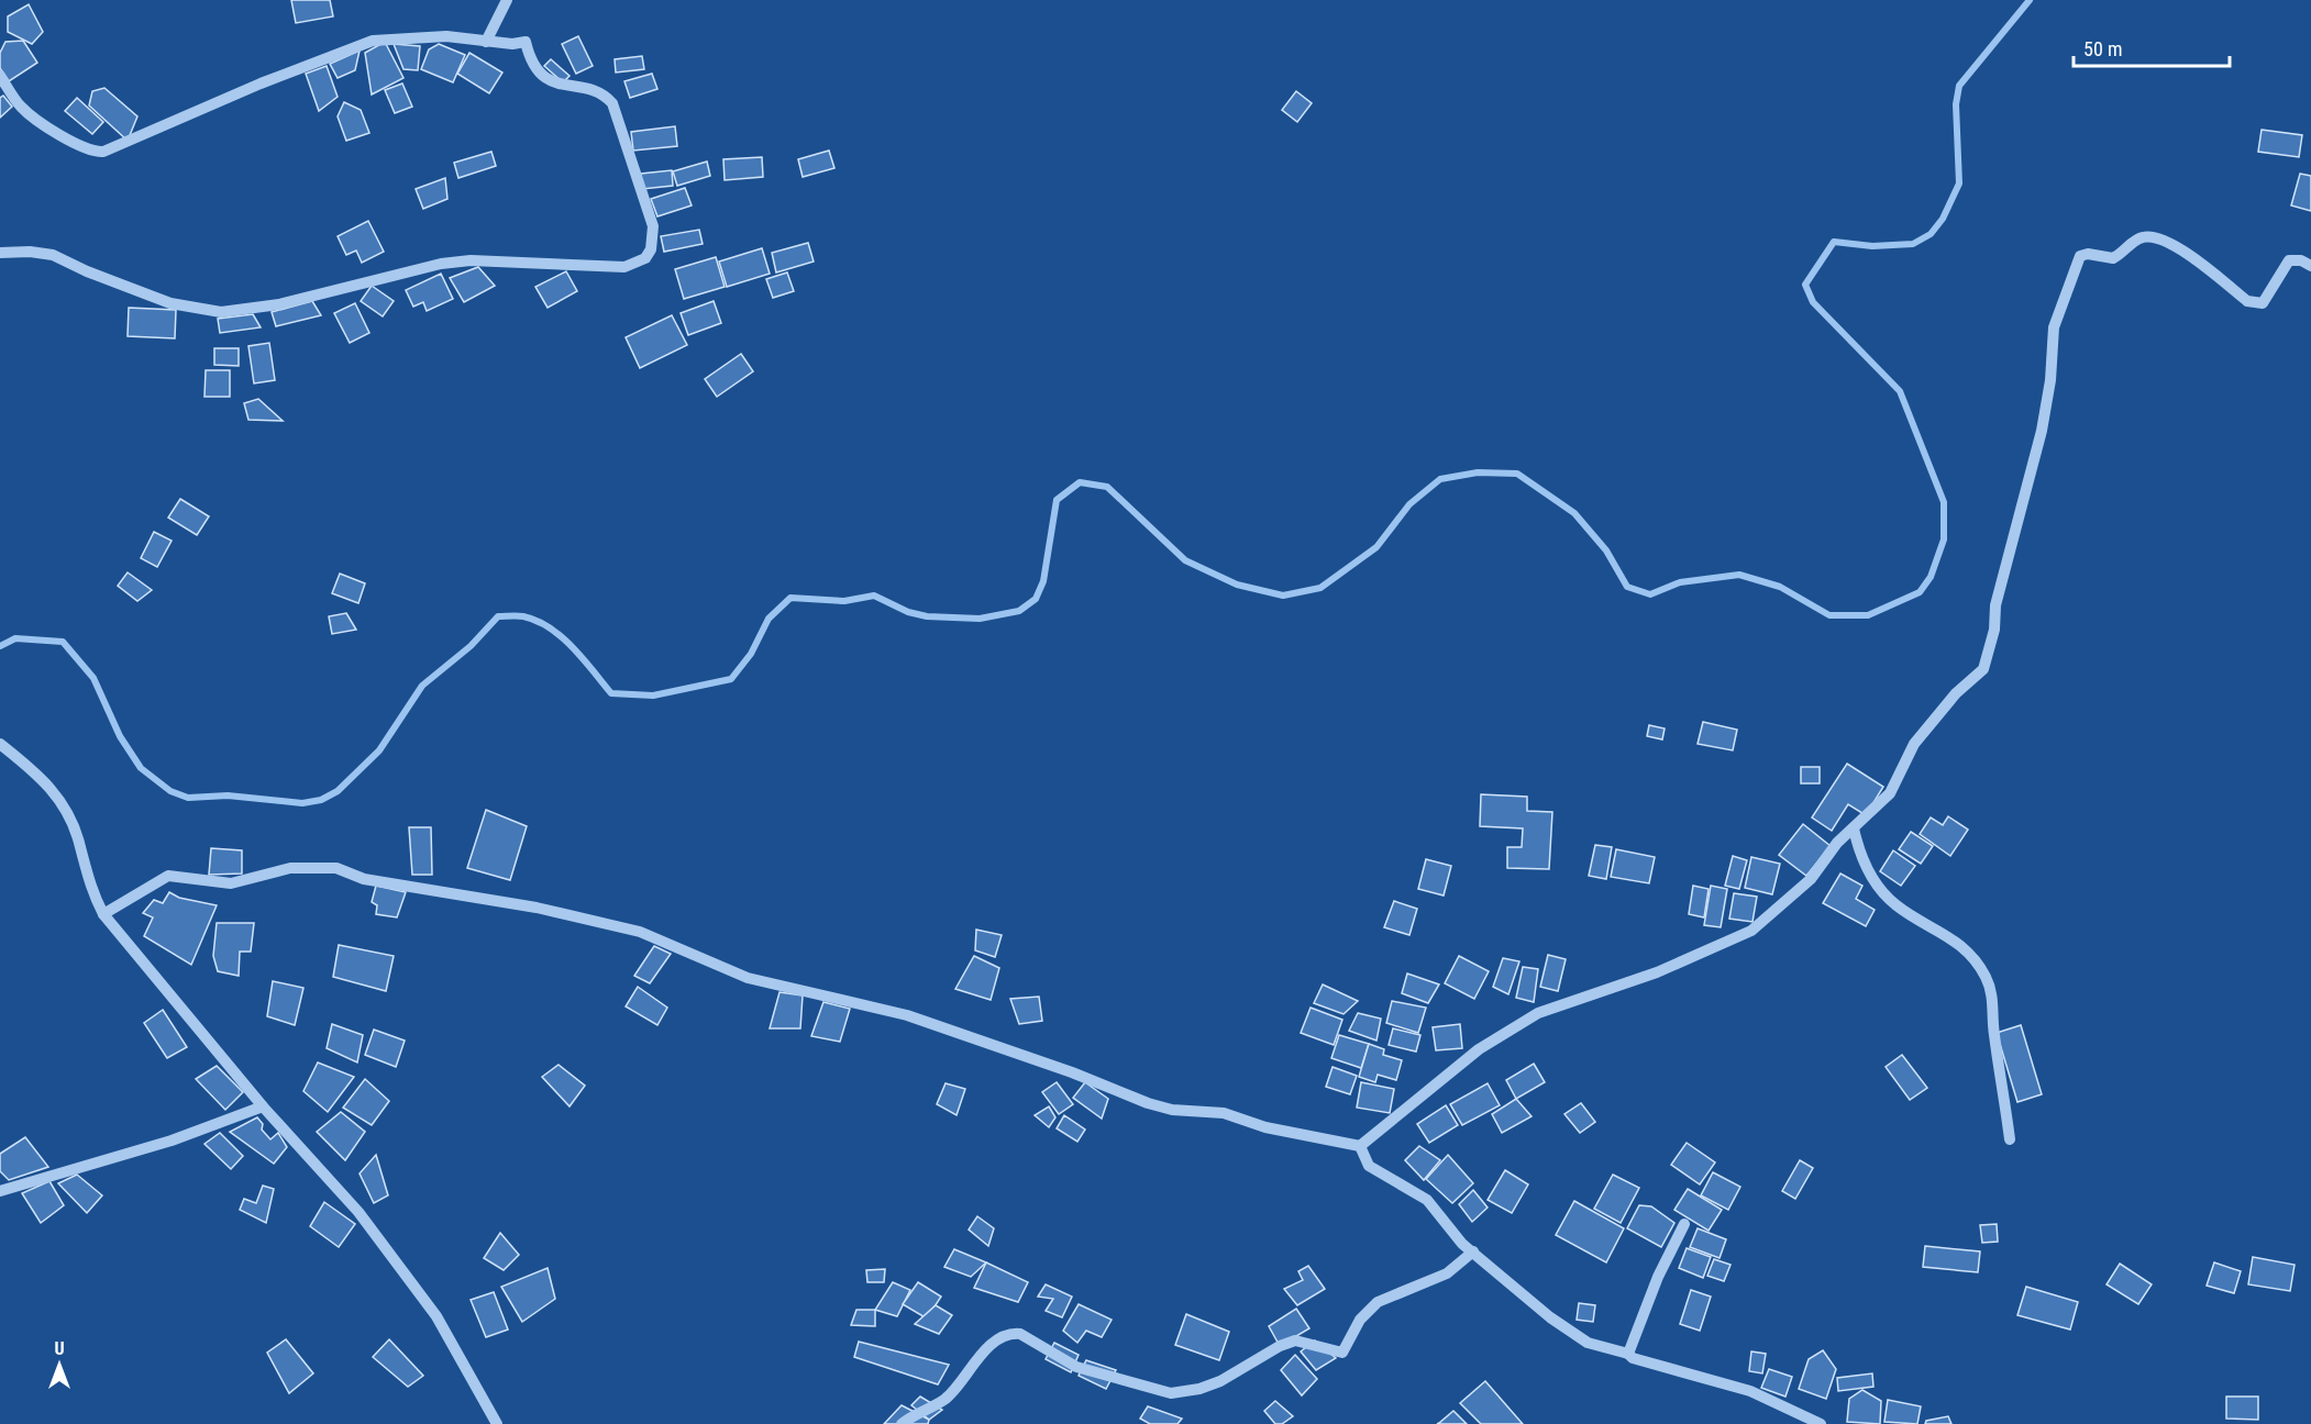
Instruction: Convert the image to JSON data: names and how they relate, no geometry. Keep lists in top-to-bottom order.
{
  "scale_bar": "50 m",
  "north": "top"
}
